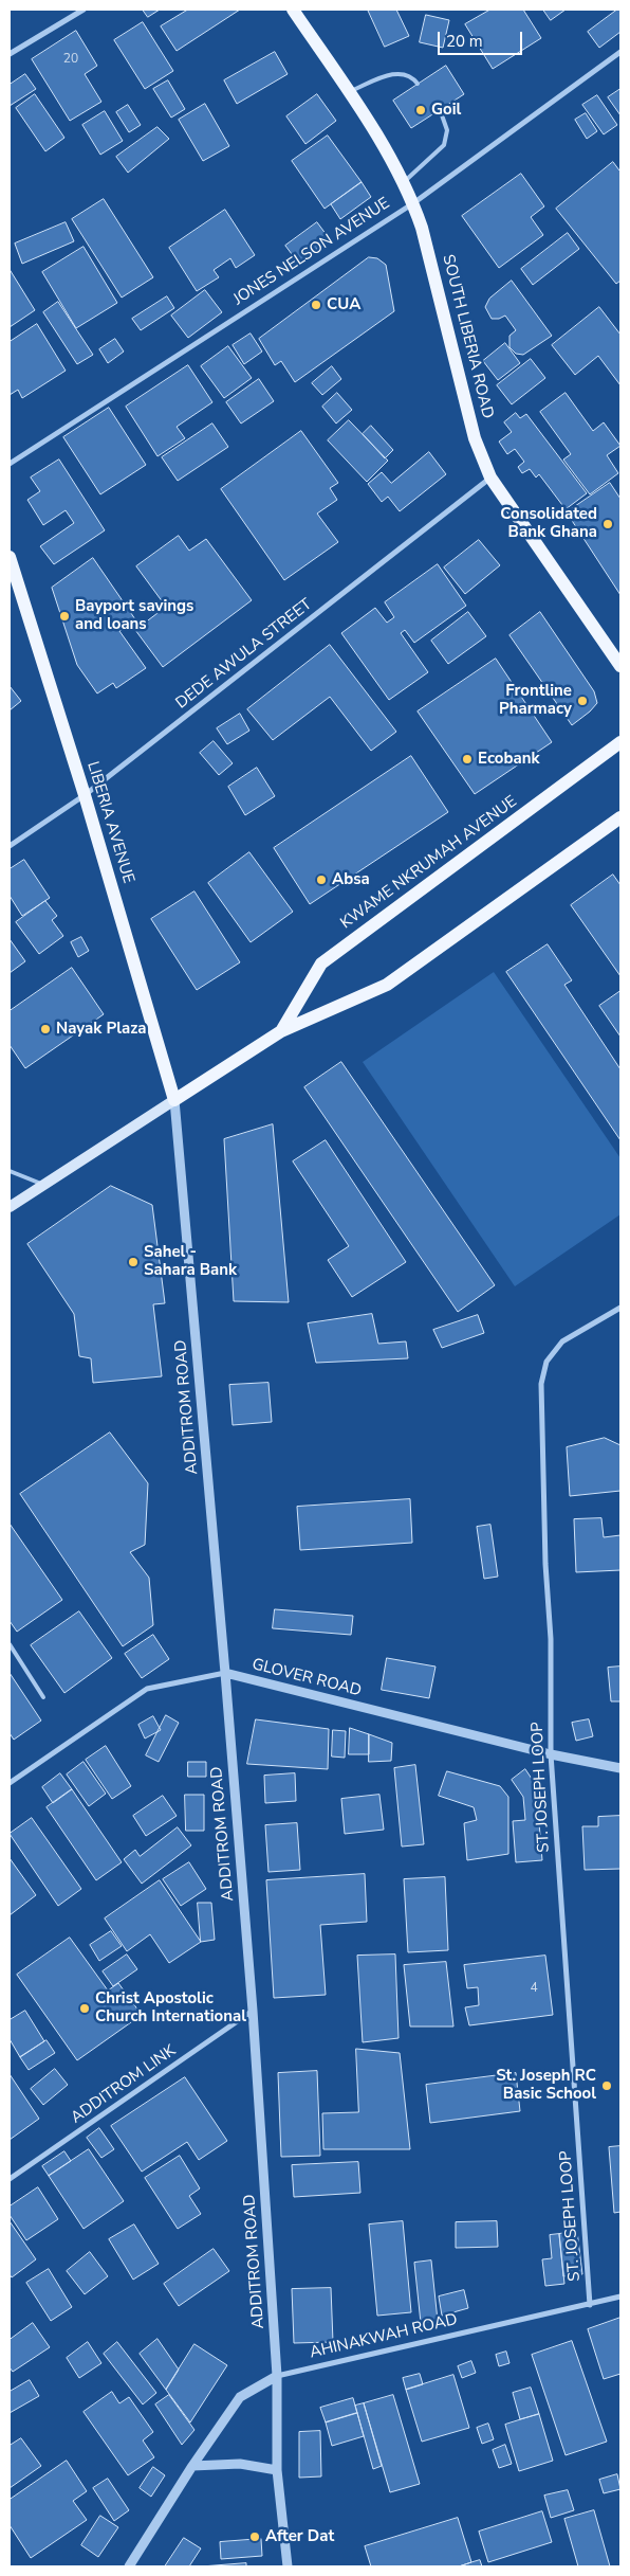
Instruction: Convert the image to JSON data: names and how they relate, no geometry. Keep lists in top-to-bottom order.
{
  "streets": {
    "main road": ["SOUTH LIBERIA ROAD", "LIBERIA AVENUE", "KWAME NKRUMAH AVENUE"],
    "street": [
      "JONES NELSON AVENUE",
      "DEDE AWULA STREET",
      "ADDITROM ROAD",
      "GLOVER ROAD",
      "ST. JOSEPH LOOP",
      "ADDITROM LINK",
      "AHINAKWAH ROAD"
    ]
  },
  "crossings": [
    ["JONES NELSON AVENUE", "SOUTH LIBERIA ROAD"],
    ["SOUTH LIBERIA ROAD", "DEDE AWULA STREET"],
    ["DEDE AWULA STREET", "LIBERIA AVENUE"],
    ["LIBERIA AVENUE", "KWAME NKRUMAH AVENUE"],
    ["LIBERIA AVENUE", "ADDITROM ROAD"],
    ["KWAME NKRUMAH AVENUE", "ADDITROM ROAD"],
    ["ADDITROM ROAD", "GLOVER ROAD"],
    ["ADDITROM ROAD", "ADDITROM LINK"],
    ["ADDITROM ROAD", "AHINAKWAH ROAD"],
    ["GLOVER ROAD", "ST. JOSEPH LOOP"],
    ["ST. JOSEPH LOOP", "AHINAKWAH ROAD"]
  ],
  "places": [
    "Goil",
    "CUA",
    "Consolidated Bank Ghana",
    "Bayport savings and loans",
    "Frontline Pharmacy",
    "Ecobank",
    "Absa",
    "Nayak Plaza",
    "Sahel - Sahara Bank",
    "Christ Apostolic Church International",
    "St. Joseph RC Basic School",
    "After Dat"
  ],
  "house_numbers": ["20", "4"],
  "scale_bar": "20 m"
}
